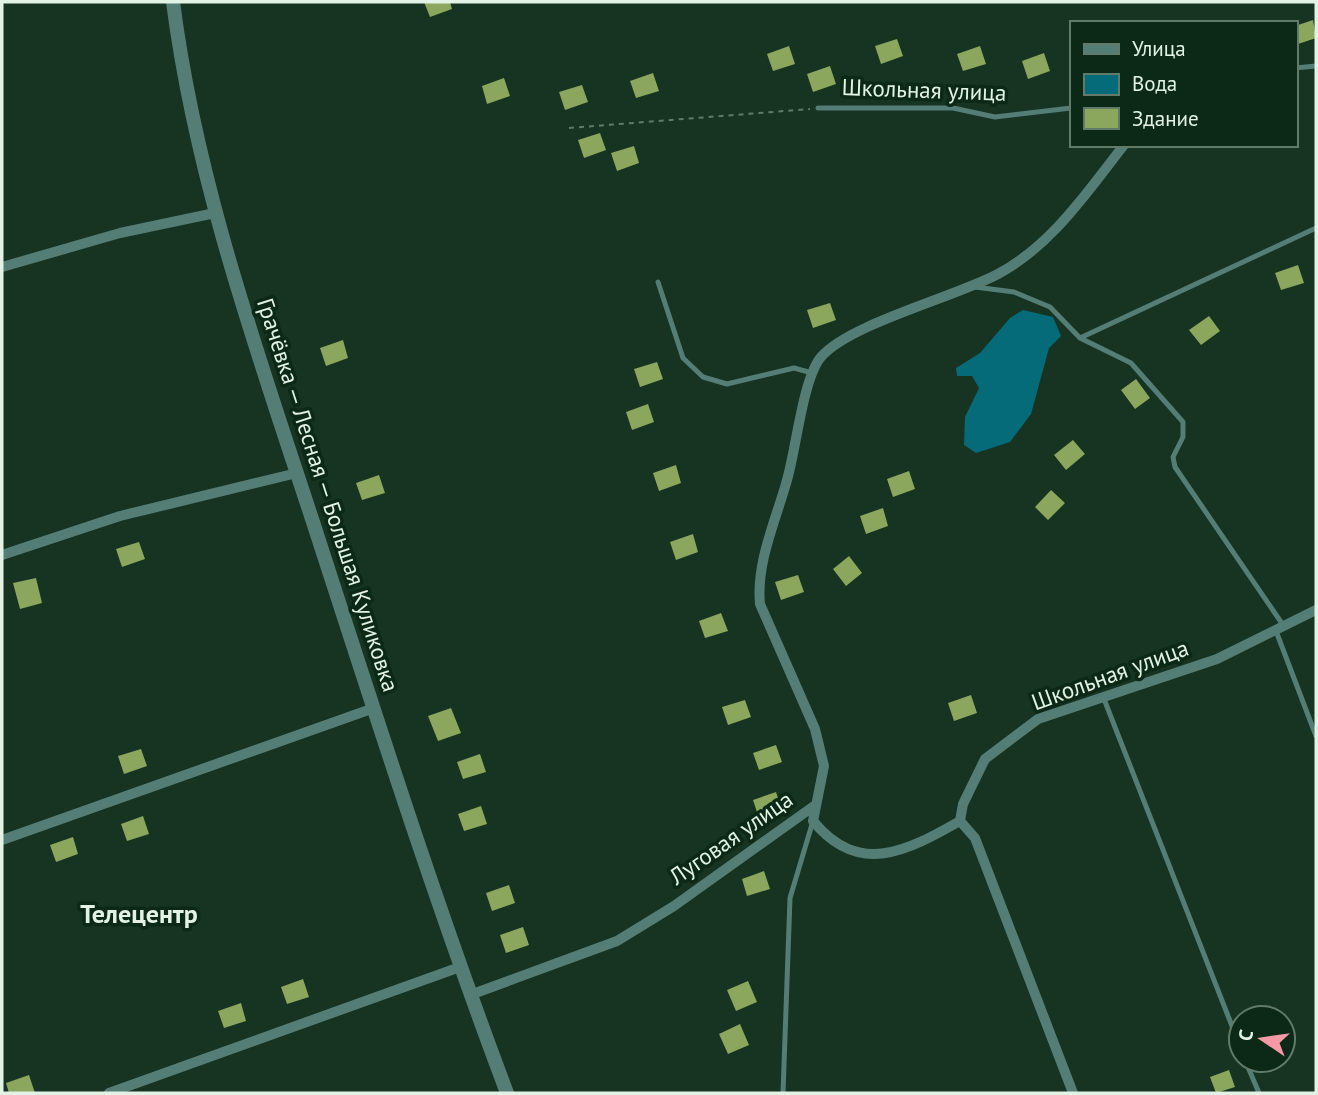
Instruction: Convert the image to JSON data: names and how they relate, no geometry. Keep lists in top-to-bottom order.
{
  "streets": {
    "street": ["Школьная улица", "Грачёвка — Лесная — Большая Куликовка", "Луговая улица"]
  },
  "crossings": [
    ["Грачёвка — Лесная — Большая Куликовка", "Луговая улица"]
  ],
  "districts": ["Телецентр"],
  "legend": ["Улица", "Вода", "Здание"],
  "north": "left"
}
